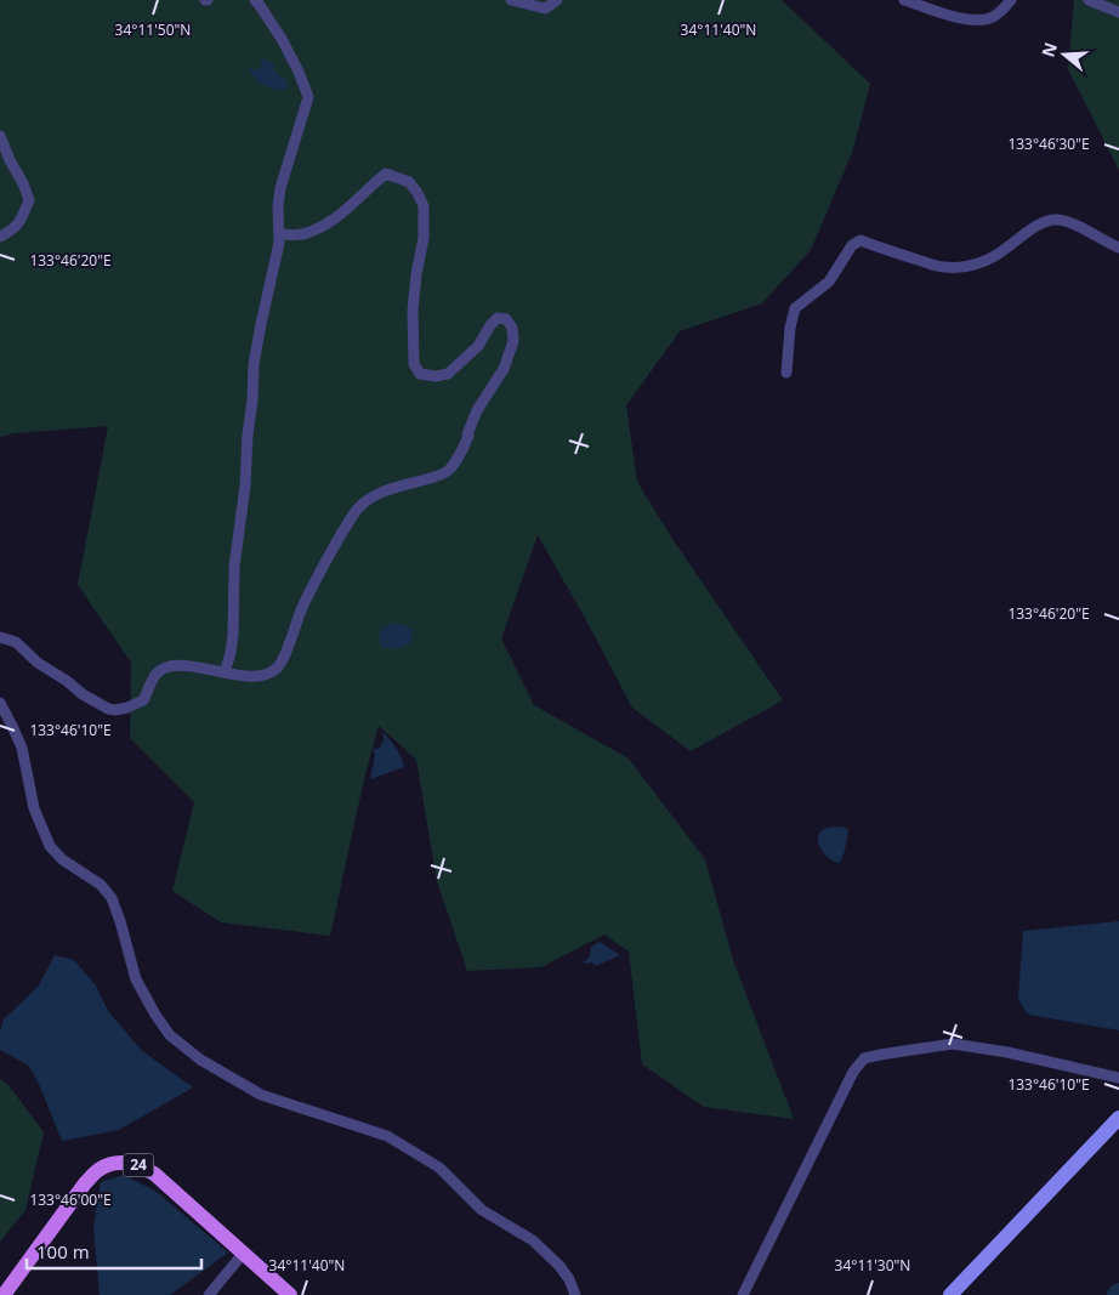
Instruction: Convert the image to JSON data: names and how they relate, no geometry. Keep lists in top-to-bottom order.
{
  "streets": {
    "main road": ["24"]
  },
  "scale_bar": "100 m",
  "north": "left",
  "coordinates": [
    "34°11'50\"N",
    "34°11'40\"N",
    "133°46'30\"E",
    "133°46'20\"E",
    "133°46'10\"E",
    "133°46'00\"E",
    "34°11'30\"N"
  ]
}
